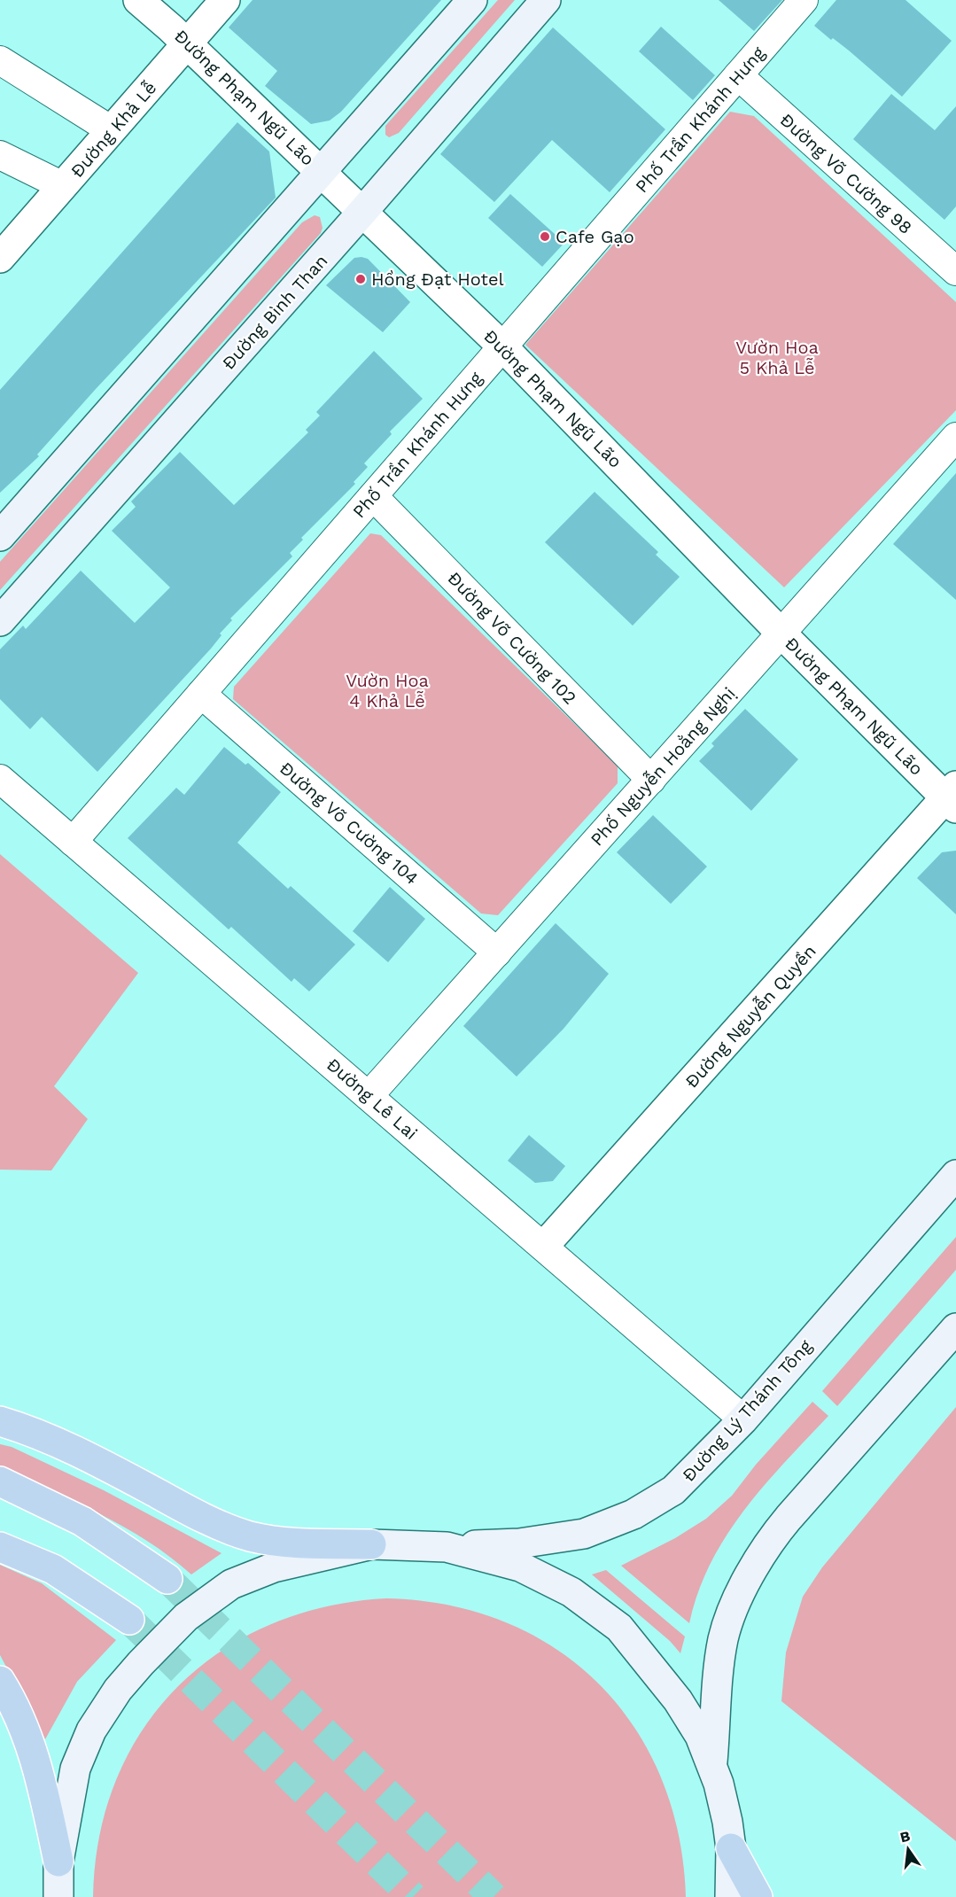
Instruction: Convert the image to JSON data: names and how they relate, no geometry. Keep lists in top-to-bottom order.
{
  "streets": {
    "main road": ["Đường Bình Than", "Đường Lý Thánh Tông"],
    "street": [
      "Đường Phạm Ngũ Lão",
      "Phố Trần Khánh Hưng",
      "Đường Khả Lễ",
      "Đường Võ Cường 98",
      "Đường Võ Cường 102",
      "Phố Nguyễn Hoằng Nghị",
      "Đường Võ Cường 104",
      "Đường Nguyễn Quyền",
      "Đường Lê Lai"
    ]
  },
  "crossings": [
    ["Đường Phạm Ngũ Lão", "Phố Trần Khánh Hưng"],
    ["Đường Phạm Ngũ Lão", "Đường Khả Lễ"],
    ["Đường Phạm Ngũ Lão", "Đường Bình Than"],
    ["Đường Phạm Ngũ Lão", "Phố Nguyễn Hoằng Nghị"],
    ["Đường Phạm Ngũ Lão", "Đường Nguyễn Quyền"],
    ["Phố Trần Khánh Hưng", "Đường Võ Cường 98"],
    ["Phố Trần Khánh Hưng", "Đường Võ Cường 102"],
    ["Phố Trần Khánh Hưng", "Đường Võ Cường 104"],
    ["Phố Trần Khánh Hưng", "Đường Lê Lai"],
    ["Đường Võ Cường 102", "Phố Nguyễn Hoằng Nghị"],
    ["Phố Nguyễn Hoằng Nghị", "Đường Võ Cường 104"],
    ["Phố Nguyễn Hoằng Nghị", "Đường Lê Lai"],
    ["Đường Nguyễn Quyền", "Đường Lê Lai"],
    ["Đường Lê Lai", "Đường Lý Thánh Tông"]
  ],
  "parks": ["Vườn Hoa 5 Khả Lễ", "Vườn Hoa 4 Khả Lễ"],
  "places": ["Cafe Gạo", "Hồng Đạt Hotel"],
  "north": "top"
}
